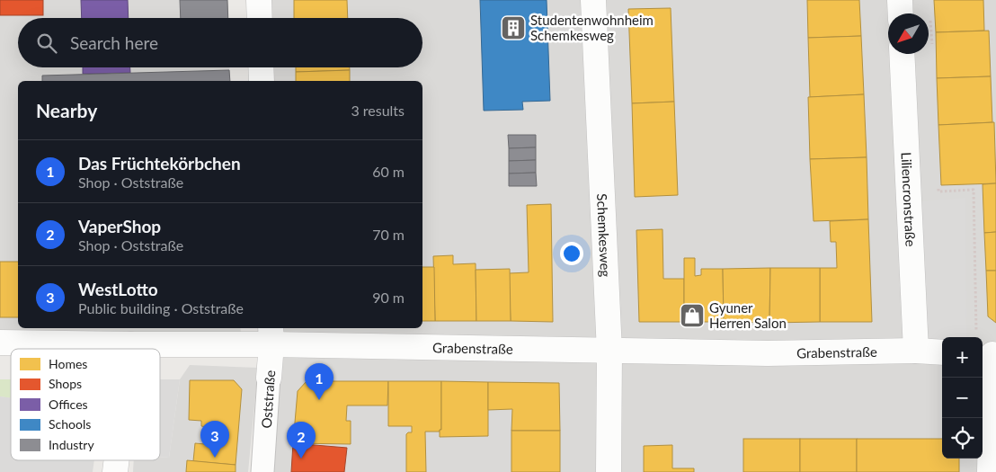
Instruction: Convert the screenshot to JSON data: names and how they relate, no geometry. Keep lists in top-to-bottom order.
{
  "streets": {
    "street": [
      "Liliencronstraße",
      "Schemkesweg",
      "Grabenstraße",
      "Oststraße"
    ]
  },
  "crossings": [
    ["Liliencronstraße", "Grabenstraße"],
    ["Schemkesweg", "Grabenstraße"],
    ["Grabenstraße", "Oststraße"]
  ],
  "places": {
    "building": ["Studentenwohnheim Schemkesweg"],
    "shop": ["Gyuner Herren Salon"]
  },
  "legend": [
    "Homes",
    "Shops",
    "Offices",
    "Schools",
    "Industry"
  ],
  "north": "bottom left",
  "page": {
    "search": "Search here",
    "heading": ["Nearby", "3 results"],
    "list": [
      {
        "mark": "1",
        "name": "Das Früchtekörbchen",
        "note": "Shop · Oststraße",
        "value": "60 m"
      },
      {
        "mark": "2",
        "name": "VaperShop",
        "note": "Shop · Oststraße",
        "value": "70 m"
      },
      {
        "mark": "3",
        "name": "WestLotto",
        "note": "Public building · Oststraße",
        "value": "90 m"
      }
    ],
    "map_buttons": ["+", "−"],
    "pins": ["1", "3", "2"]
  }
}
